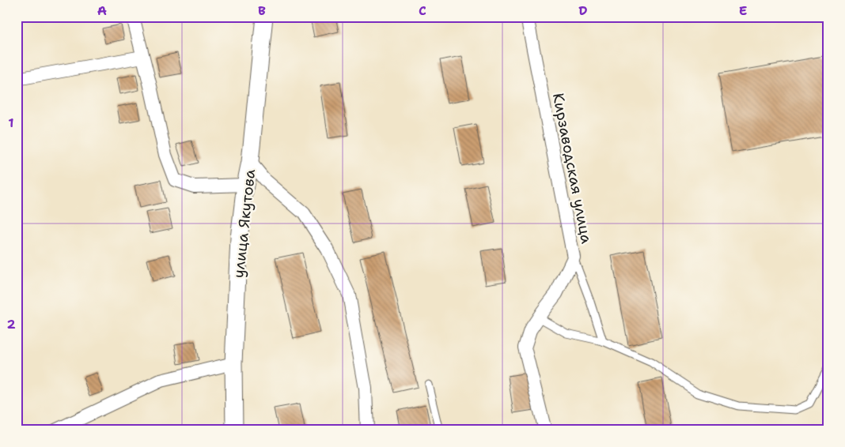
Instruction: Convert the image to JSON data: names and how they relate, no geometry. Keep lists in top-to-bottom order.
{
  "streets": {
    "street": ["Кирзаводская улица", "улица Якутова"]
  },
  "grid": {
    "columns": [
      "A",
      "B",
      "C",
      "D",
      "E"
    ],
    "rows": ["1", "2"]
  }
}
